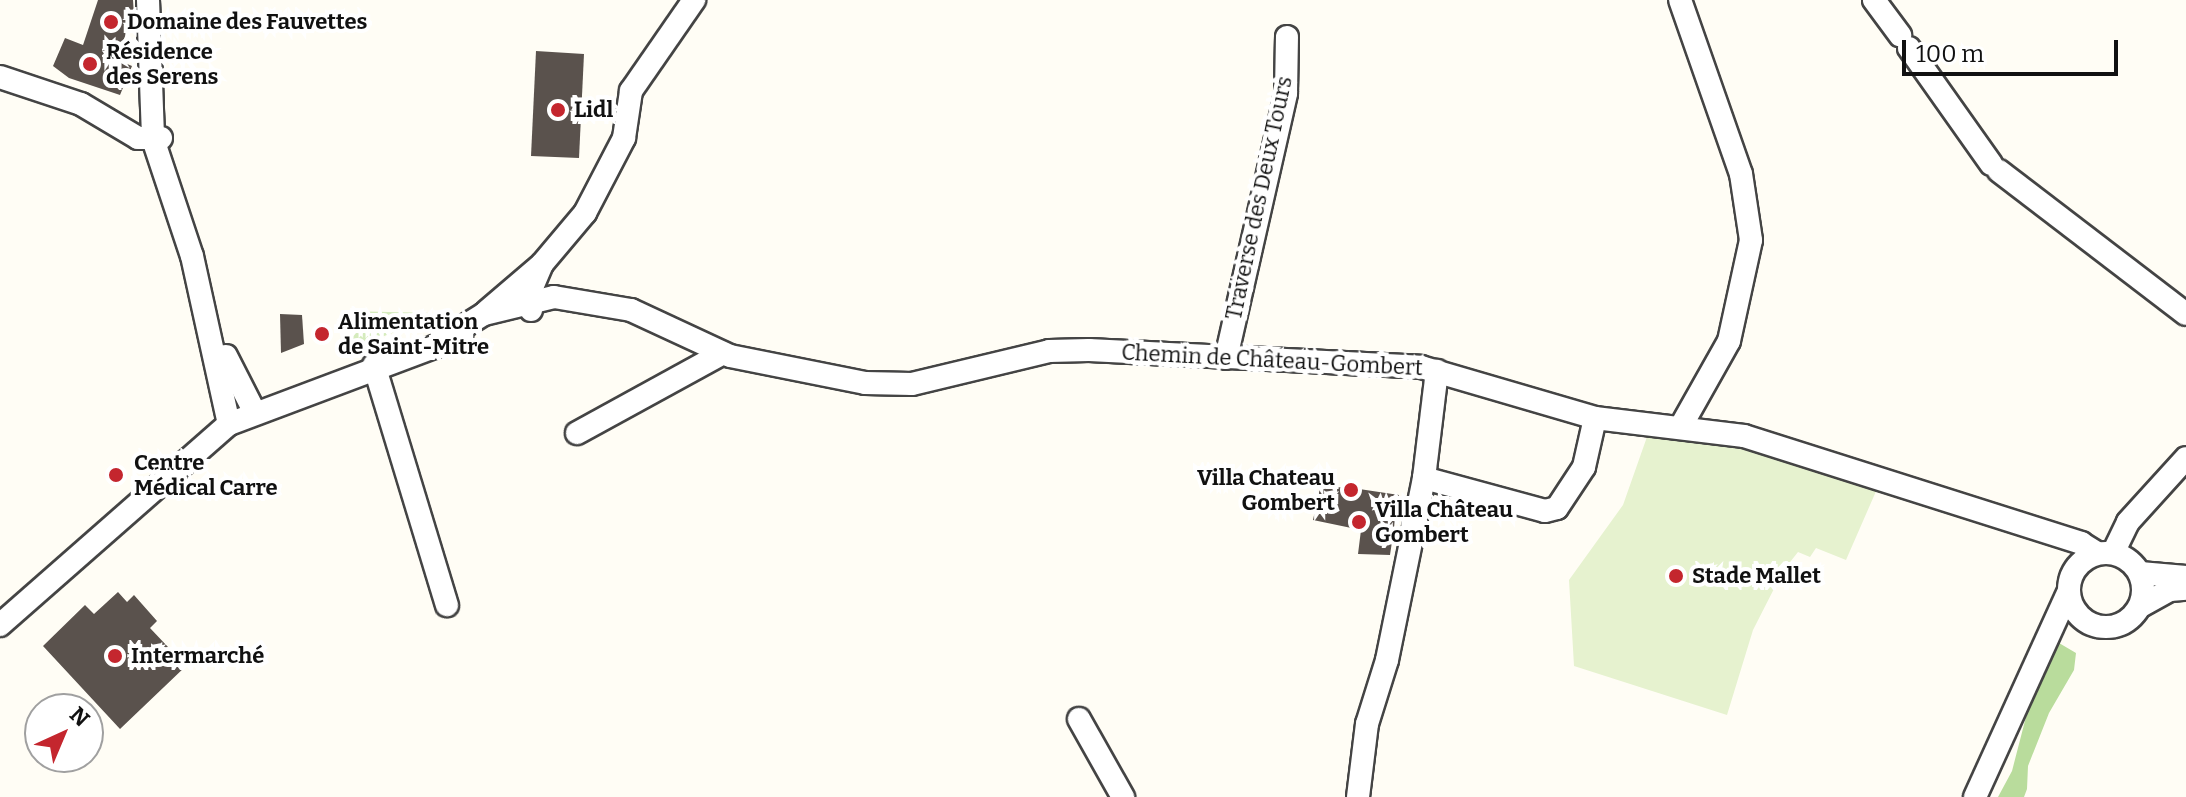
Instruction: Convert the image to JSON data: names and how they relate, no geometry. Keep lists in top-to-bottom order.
{
  "streets": {
    "street": ["Traverse des Deux Tours", "Chemin de Château-Gombert"]
  },
  "crossings": [
    ["Traverse des Deux Tours", "Chemin de Château-Gombert"]
  ],
  "places": [
    "Domaine des Fauvettes",
    "Résidence des Serens",
    "Lidl",
    "Alimentation de Saint-Mitre",
    "Centre Médical Carre",
    "Villa Chateau Gombert",
    "Villa Château Gombert",
    "Stade Mallet",
    "Intermarché"
  ],
  "scale_bar": "100 m",
  "north": "top right"
}
